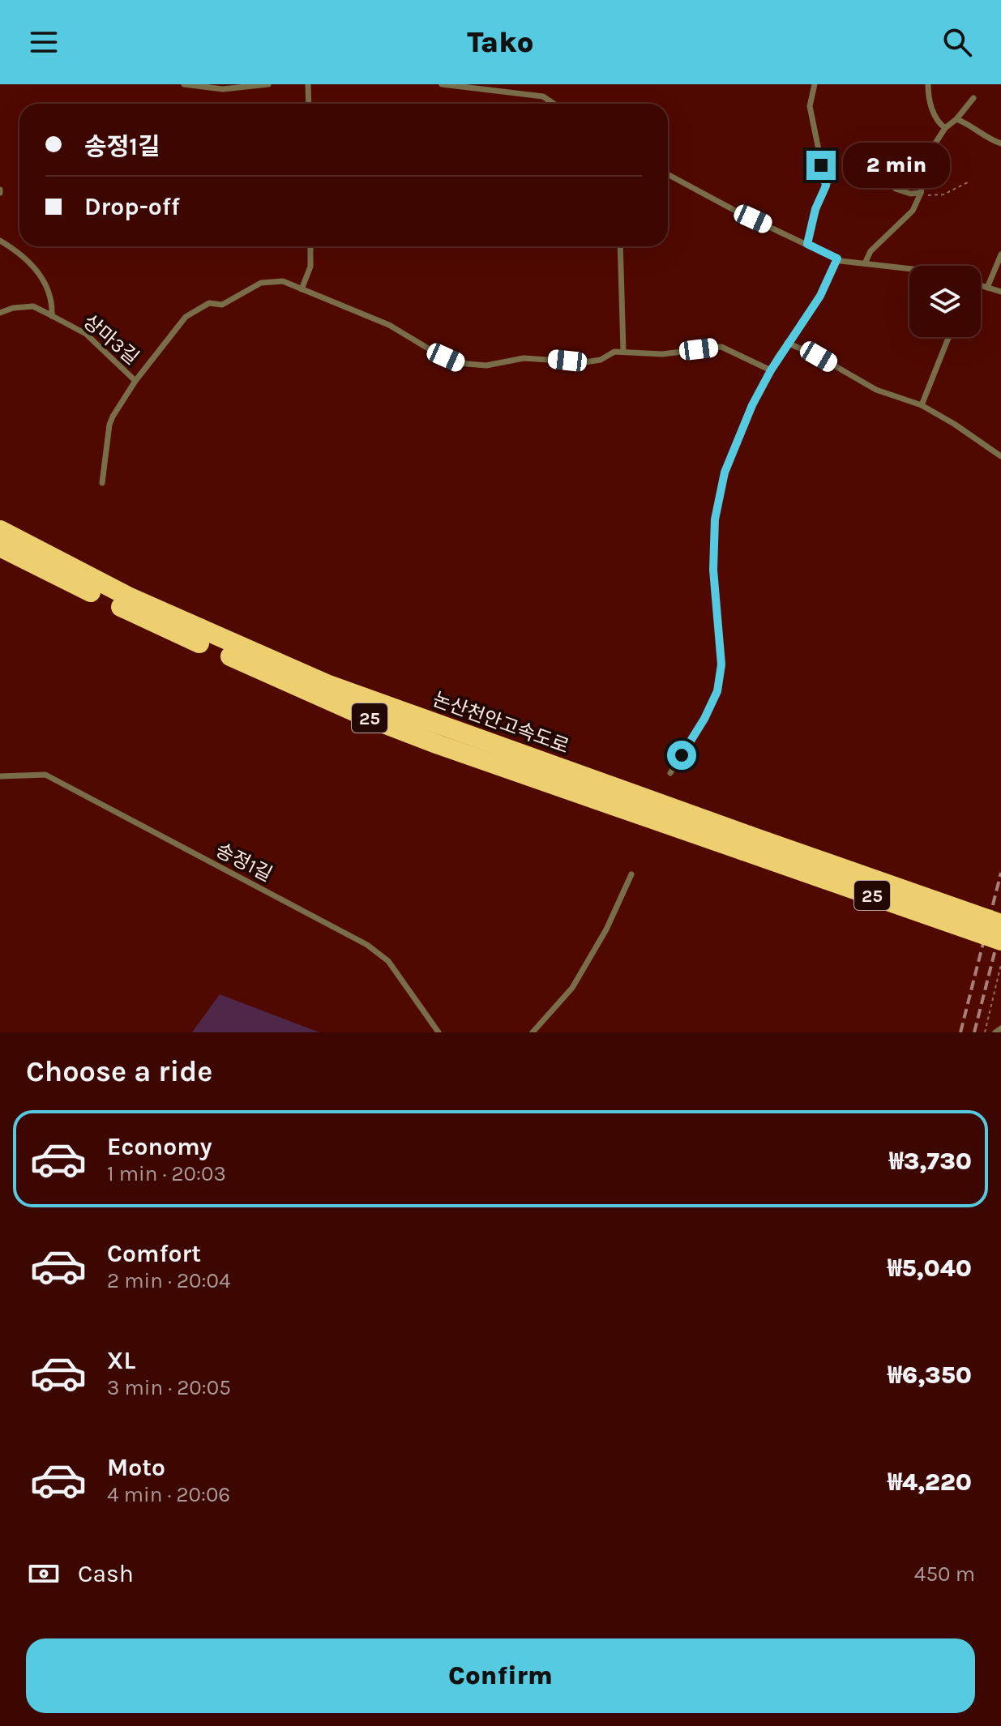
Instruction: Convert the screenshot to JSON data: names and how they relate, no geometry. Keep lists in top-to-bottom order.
{
  "streets": {
    "highway": ["25", "논산천안고속도로"],
    "lane": ["상마3길", "송정1길"]
  },
  "page": {
    "header": "Tako",
    "banner": ["송정1길", "Drop-off"],
    "bubble": "2 min",
    "heading": "Choose a ride",
    "list": [
      {
        "name": "Economy",
        "note": "1 min · 20:03",
        "value": "₩3,730"
      },
      {
        "name": "Comfort",
        "note": "2 min · 20:04",
        "value": "₩5,040"
      },
      {
        "name": "XL",
        "note": "3 min · 20:05",
        "value": "₩6,350"
      },
      {
        "name": "Moto",
        "note": "4 min · 20:06",
        "value": "₩4,220"
      }
    ],
    "pay": ["Cash", "450 m"],
    "buttons": "Confirm"
  }
}
